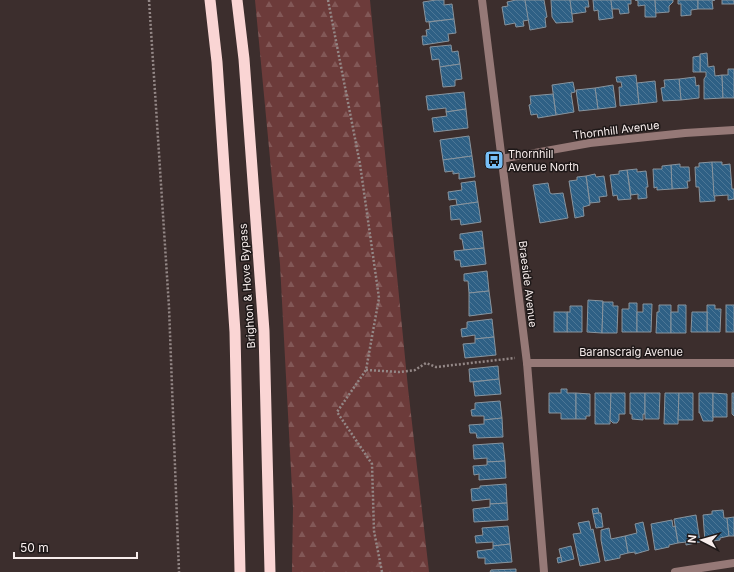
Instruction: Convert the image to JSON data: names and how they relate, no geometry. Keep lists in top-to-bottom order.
{
  "streets": {
    "highway": ["Brighton & Hove Bypass"],
    "street": ["Thornhill Avenue", "Braeside Avenue", "Baranscraig Avenue"]
  },
  "crossings": [
    ["Thornhill Avenue", "Braeside Avenue"],
    ["Braeside Avenue", "Baranscraig Avenue"]
  ],
  "places": {
    "bus stop": ["Thornhill Avenue North"]
  },
  "scale_bar": "50 m",
  "north": "left"
}
